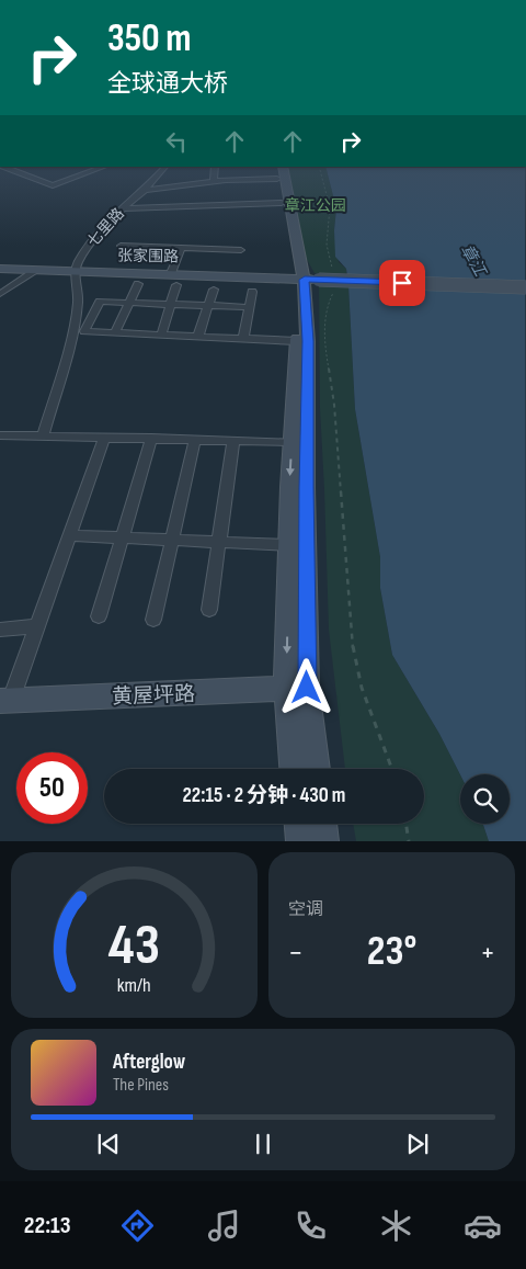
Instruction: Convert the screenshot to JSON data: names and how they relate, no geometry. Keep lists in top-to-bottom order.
{
  "streets": {
    "main road": ["张家围路", "黄屋坪路"],
    "street": ["七里路"]
  },
  "crossings": [
    ["七里路", "张家围路"]
  ],
  "water": ["章江"],
  "parks": ["章江公园"],
  "page": {
    "turn": ["350 m", "全球通大桥"],
    "limit": "50",
    "trip": "22:15 · 2 分钟 · 430 m",
    "tile": "空调",
    "heat": ["−", "23°", "+"],
    "song": ["Afterglow", "The Pines"],
    "tabs": "22:13",
    "gauge": ["43", "km/h"]
  }
}
